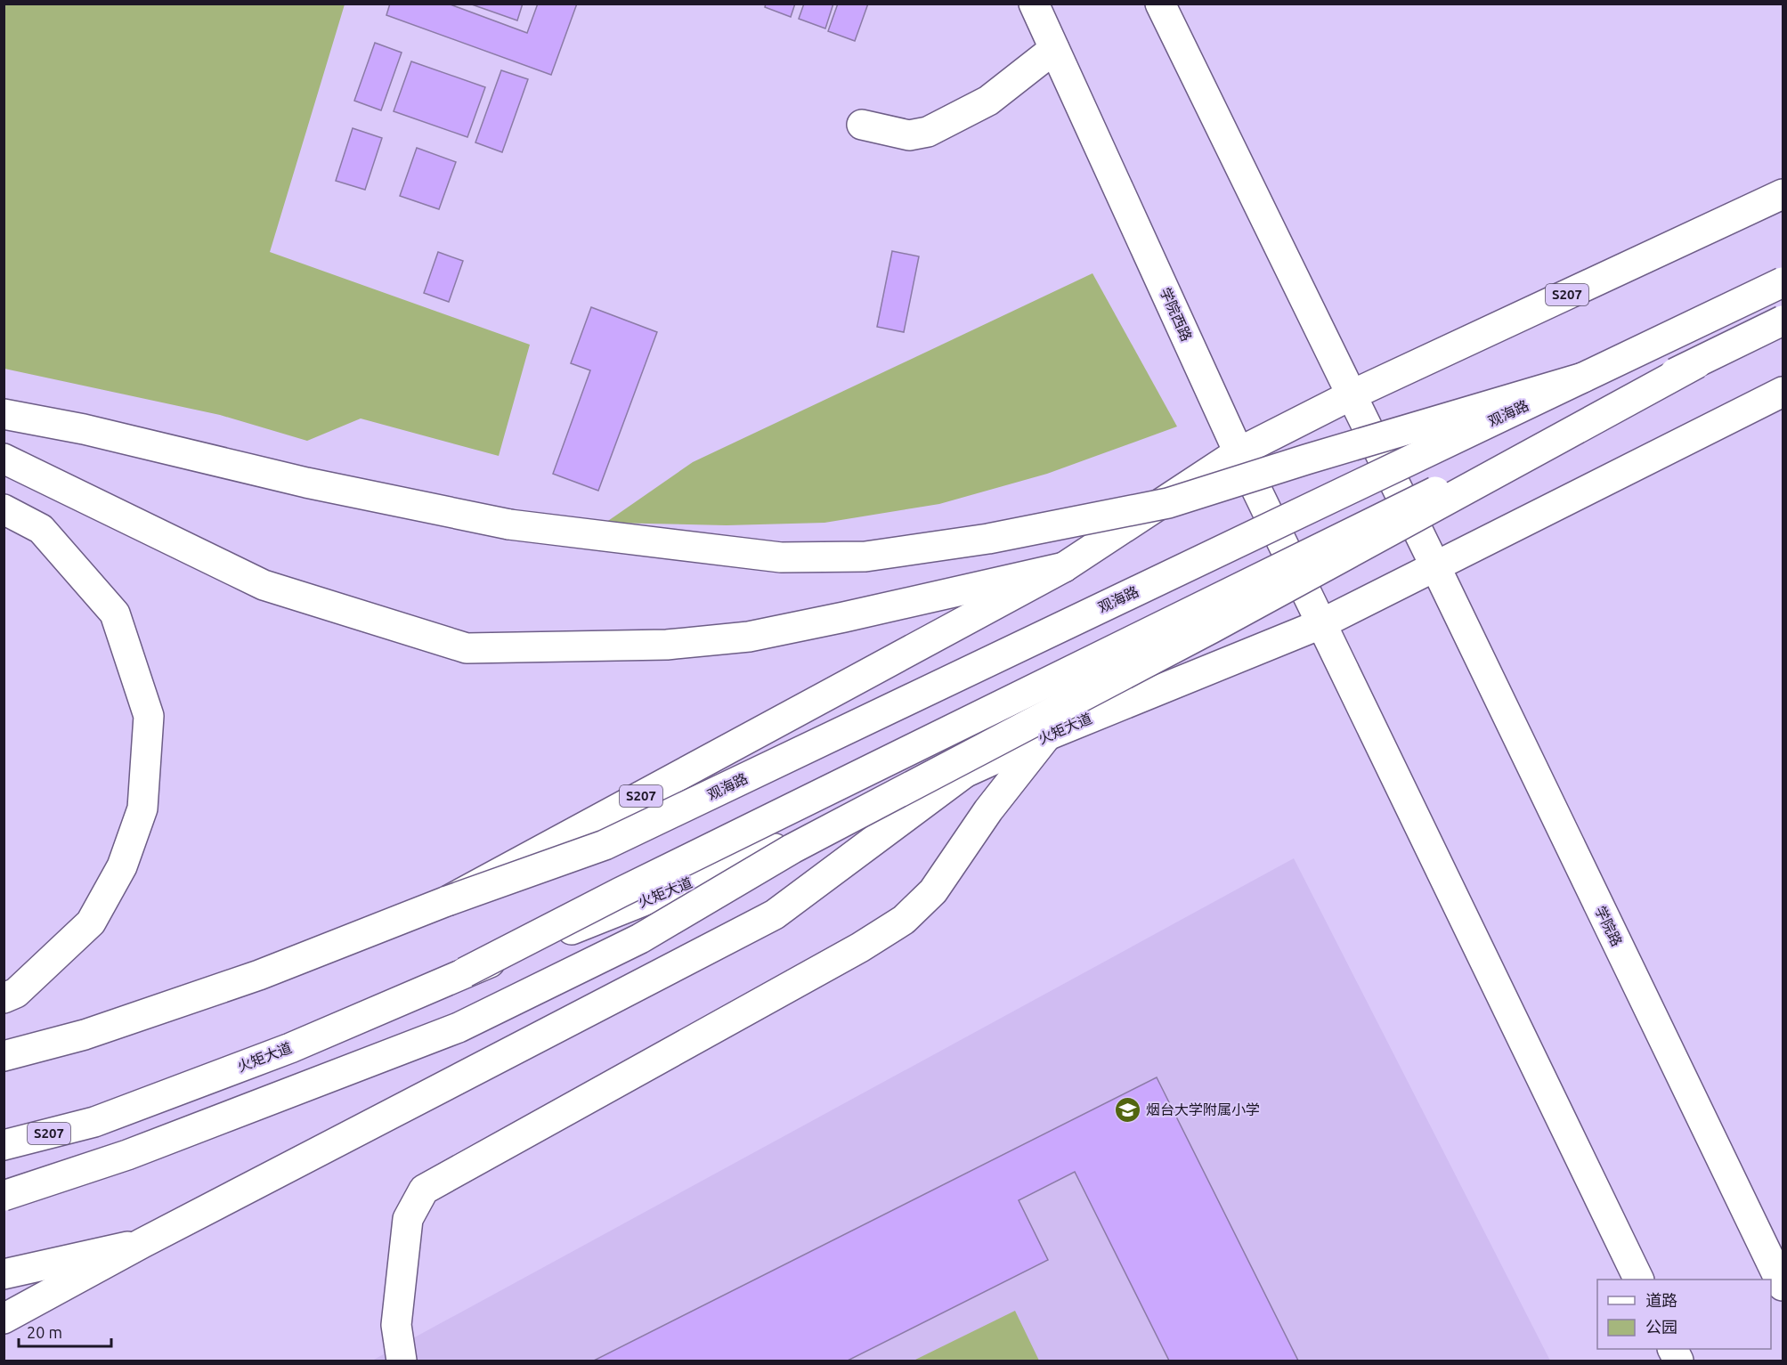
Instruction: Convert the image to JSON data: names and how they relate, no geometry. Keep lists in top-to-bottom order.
{
  "streets": {
    "main road": [
      "S207",
      "学院西路",
      "观海路",
      "火矩大道",
      "学院路"
    ]
  },
  "crossings": [
    ["S207", "学院西路"],
    ["S207", "观海路"],
    ["S207", "火矩大道"],
    ["S207", "学院路"],
    ["学院西路", "火矩大道"]
  ],
  "places": {
    "school or university": ["烟台大学附属小学"]
  },
  "legend": ["道路", "公园"],
  "scale_bar": "20 m"
}
